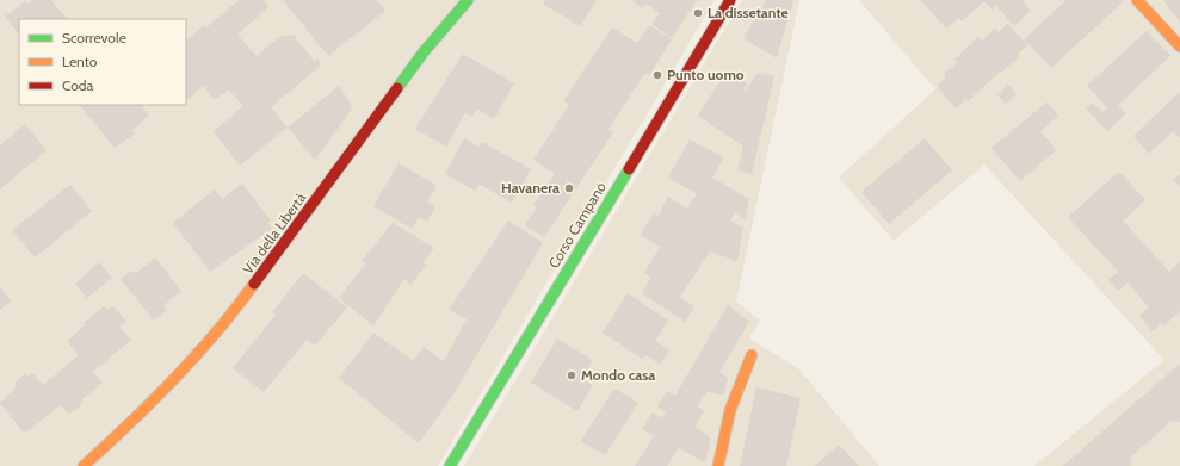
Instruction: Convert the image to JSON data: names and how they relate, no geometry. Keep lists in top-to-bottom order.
{
  "streets": {
    "street": ["Corso Campano", "Via della Libertà"]
  },
  "places": [
    "La dissetante",
    "Punto uomo",
    "Havanera",
    "Mondo casa"
  ],
  "legend": ["Scorrevole", "Lento", "Coda"]
}
